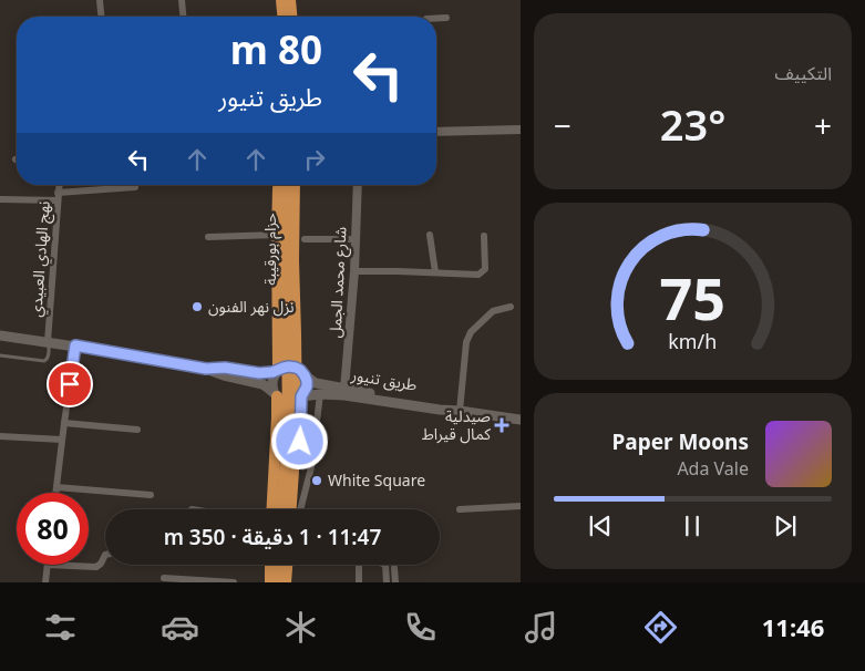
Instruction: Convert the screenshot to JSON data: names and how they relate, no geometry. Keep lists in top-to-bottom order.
{
  "streets": {
    "highway": ["حزام بورقيبة"],
    "main road": ["طريق تنيور"],
    "street": ["نهج الهادي العبيدي", "شارع محمد الجمل"]
  },
  "crossings": [
    ["شارع محمد الجمل", "طريق تنيور"]
  ],
  "places": {
    "other": ["نزل نهر الفنون", "White Square"],
    "health": ["صيدلية كمال قيراط"]
  },
  "page": {
    "tile": "التكييف",
    "turn": ["80 m", "طريق تنيور"],
    "heat": ["−", "23°", "+"],
    "song": ["Paper Moons", "Ada Vale"],
    "limit": "80",
    "trip": "11:47 · 1 دقيقة · 350 m",
    "tabs": "11:46",
    "gauge": ["75", "km/h"]
  }
}
